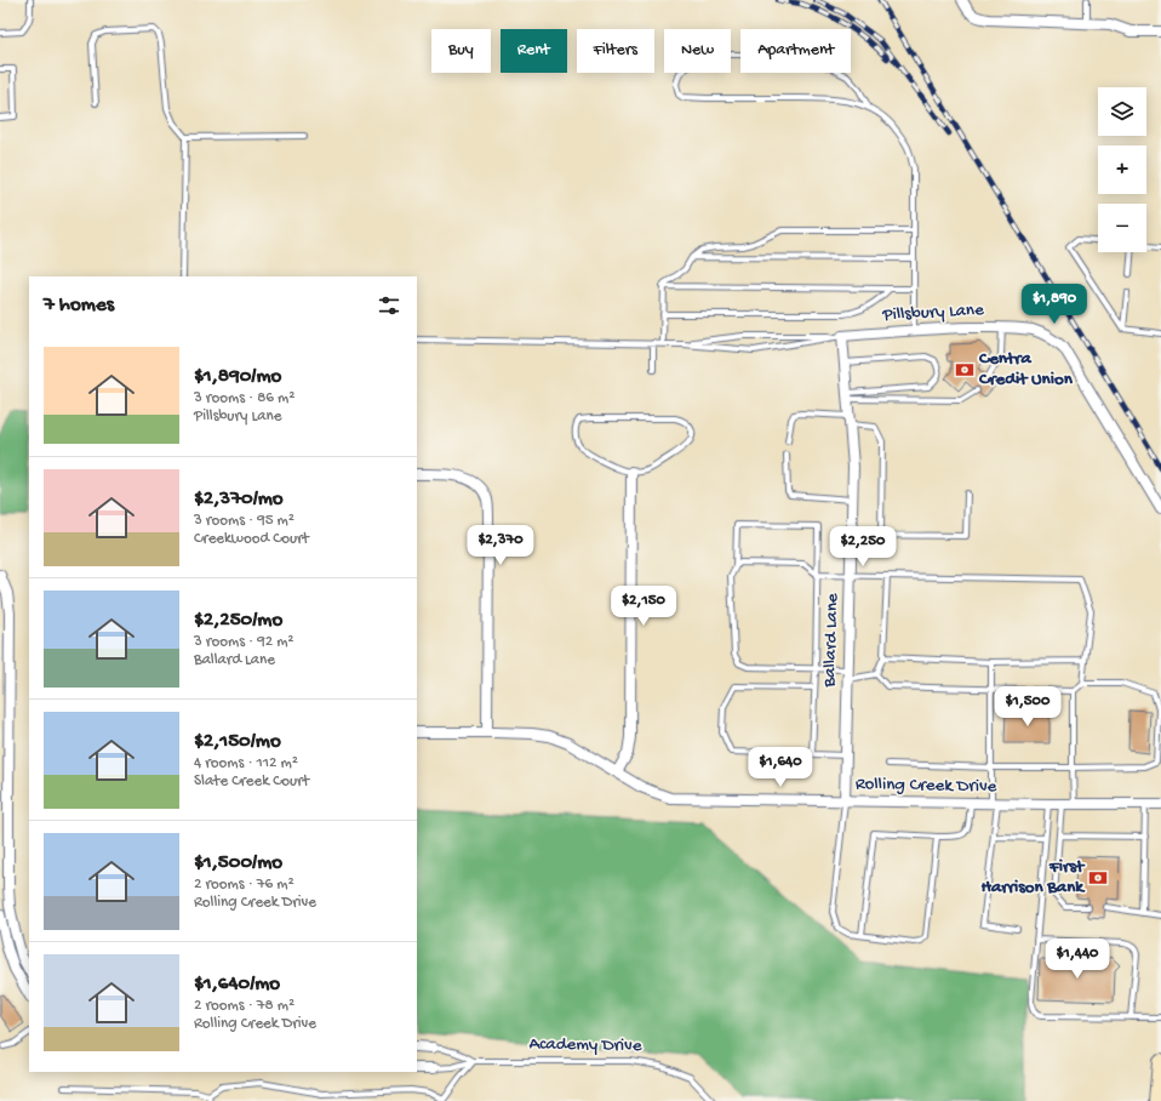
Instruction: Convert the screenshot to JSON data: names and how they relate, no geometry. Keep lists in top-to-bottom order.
{
  "streets": {
    "street": [
      "Pillsbury Lane",
      "Ballard Lane",
      "Rolling Creek Drive",
      "Academy Drive"
    ]
  },
  "crossings": [
    ["Pillsbury Lane", "Ballard Lane"],
    ["Ballard Lane", "Rolling Creek Drive"]
  ],
  "places": {
    "bank": ["Centra Credit Union", "First Harrison Bank"]
  },
  "page": {
    "chip": [
      "Buy",
      "Rent",
      "Filters",
      "New",
      "Apartment"
    ],
    "map_buttons": ["+", "−"],
    "heading": "7 homes",
    "price": [
      "$1,890",
      "$2,370",
      "$2,250",
      "$2,150",
      "$1,500",
      "$1,640",
      "$1,440"
    ],
    "list": [
      {
        "name": "$1,890/mo",
        "note": "3 rooms · 86 m² · Pillsbury Lane"
      },
      {
        "name": "$2,370/mo",
        "note": "3 rooms · 95 m² · Creekwood Court"
      },
      {
        "name": "$2,250/mo",
        "note": "3 rooms · 92 m² · Ballard Lane"
      },
      {
        "name": "$2,150/mo",
        "note": "4 rooms · 112 m² · Slate Creek Court"
      },
      {
        "name": "$1,500/mo",
        "note": "2 rooms · 76 m² · Rolling Creek Drive"
      },
      {
        "name": "$1,640/mo",
        "note": "2 rooms · 78 m² · Rolling Creek Drive"
      }
    ]
  }
}
